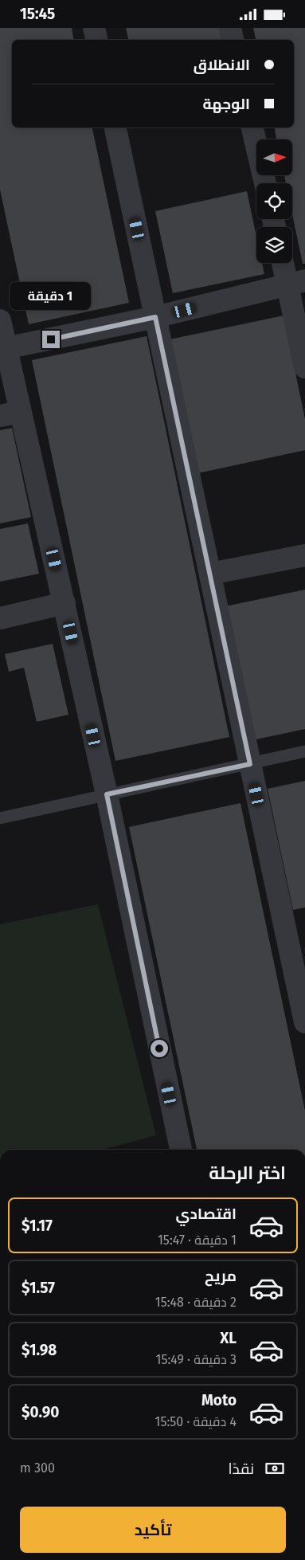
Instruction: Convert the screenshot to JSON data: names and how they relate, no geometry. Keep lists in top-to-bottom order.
{
  "north": "right",
  "page": {
    "status": "15:45",
    "banner": ["الانطلاق", "الوجهة"],
    "bubble": "1 دقيقة",
    "heading": "اختر الرحلة",
    "list": [
      {
        "name": "اقتصادي",
        "note": "1 دقيقة · 15:47",
        "value": "$1.17"
      },
      {
        "name": "مريح",
        "note": "2 دقيقة · 15:48",
        "value": "$1.57"
      },
      {
        "name": "XL",
        "note": "3 دقيقة · 15:49",
        "value": "$1.98"
      },
      {
        "name": "Moto",
        "note": "4 دقيقة · 15:50",
        "value": "$0.90"
      }
    ],
    "pay": ["نقدًا", "300 m"],
    "buttons": "تأكيد"
  }
}
